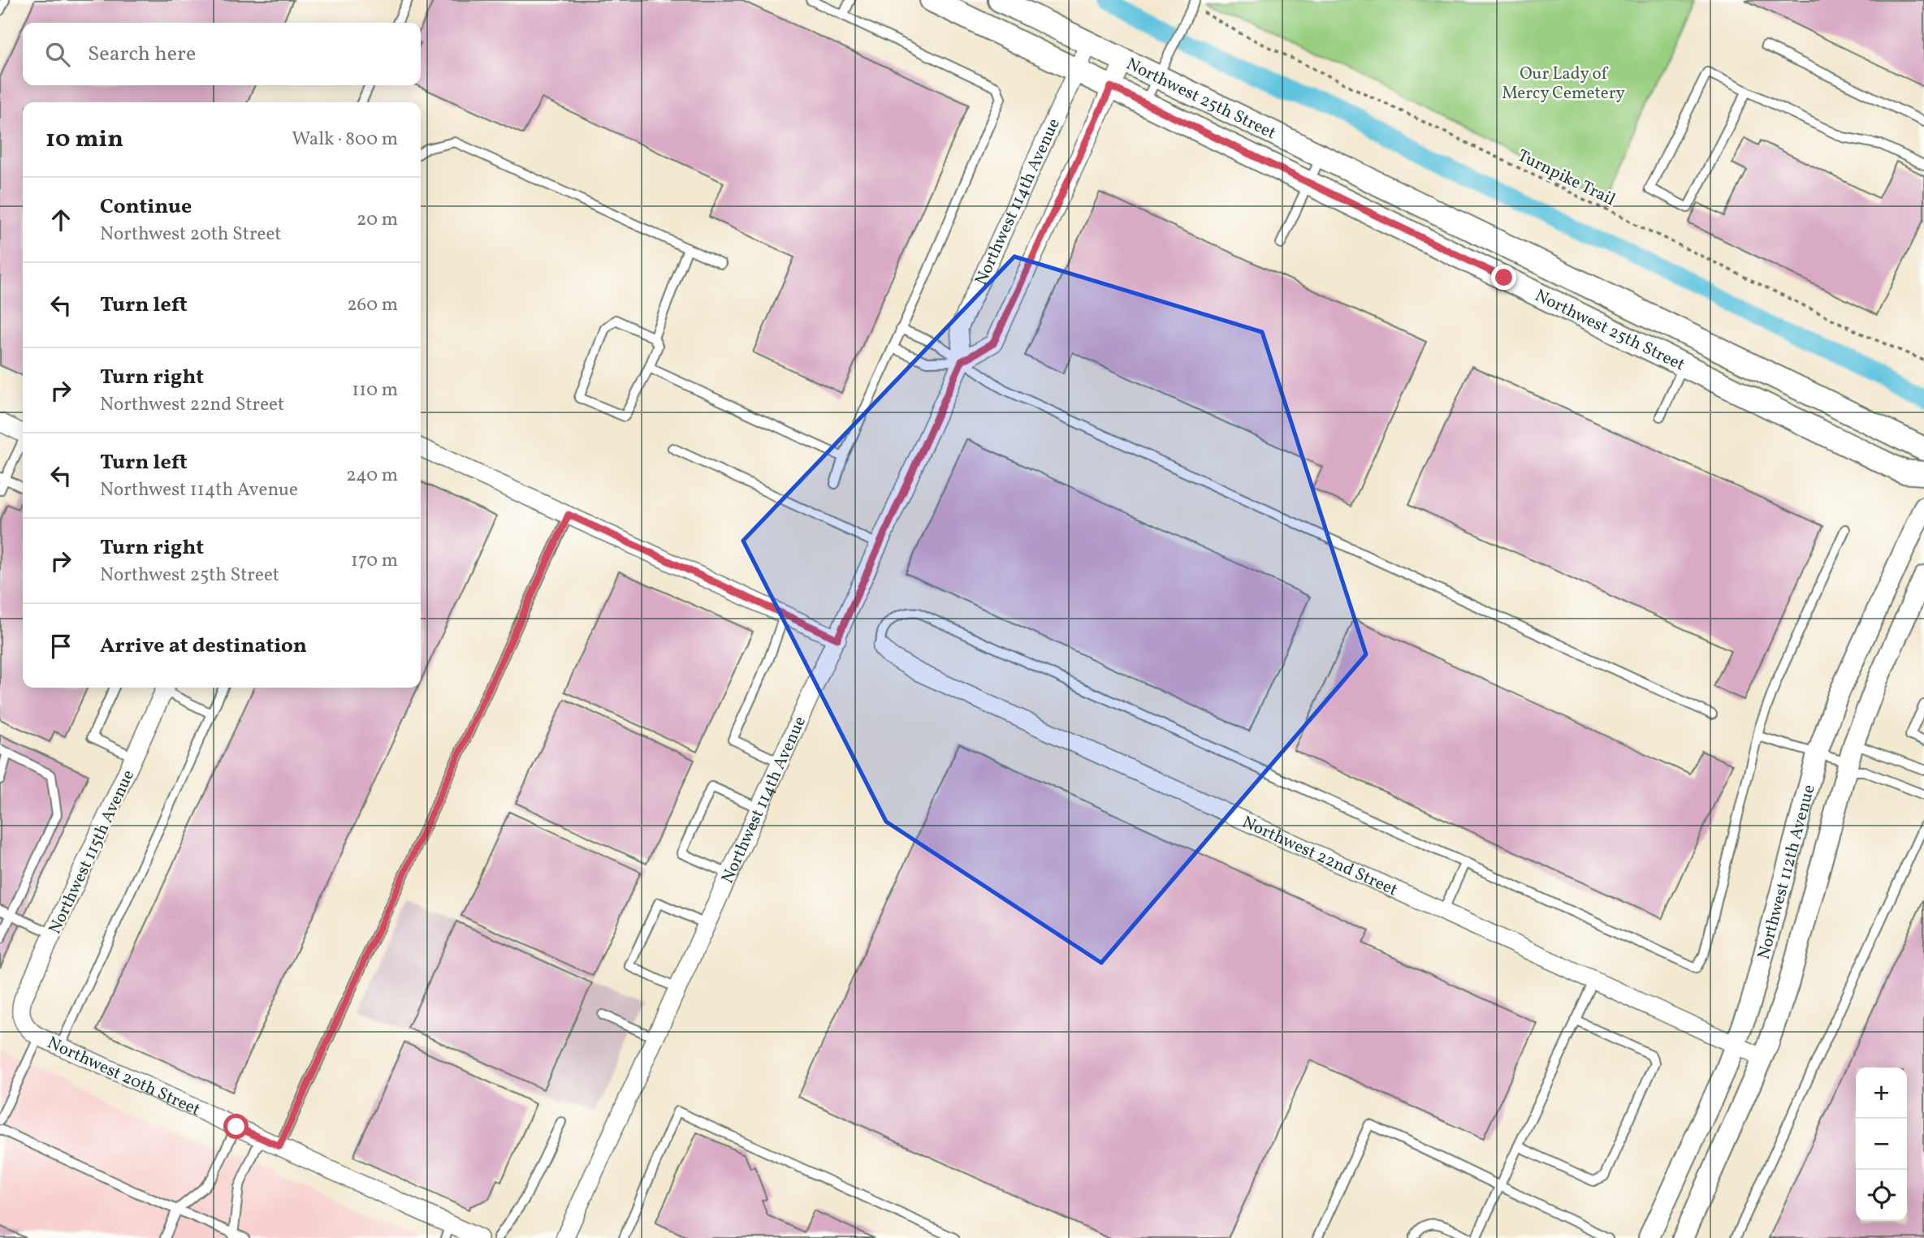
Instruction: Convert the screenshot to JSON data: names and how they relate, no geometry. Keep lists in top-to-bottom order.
{
  "streets": {
    "main road": ["Northwest 25th Street"],
    "street": [
      "Northwest 114th Avenue",
      "Northwest 115th Avenue",
      "Northwest 22nd Street",
      "Northwest 112th Avenue",
      "Northwest 20th Street"
    ],
    "path": ["Turnpike Trail"]
  },
  "crossings": [
    ["Northwest 25th Street", "Northwest 114th Avenue"],
    ["Northwest 115th Avenue", "Northwest 20th Street"],
    ["Northwest 22nd Street", "Northwest 112th Avenue"]
  ],
  "parks": ["Our Lady of Mercy Cemetery"],
  "page": {
    "search": "Search here",
    "heading": ["10 min", "Walk · 800 m"],
    "list": [
      ["Continue", "Northwest 20th Street", "20 m"],
      ["Turn left", "260 m"],
      ["Turn right", "Northwest 22nd Street", "110 m"],
      ["Turn left", "Northwest 114th Avenue", "240 m"],
      ["Turn right", "Northwest 25th Street", "170 m"],
      "Arrive at destination"
    ],
    "map_buttons": ["+", "−"]
  }
}
